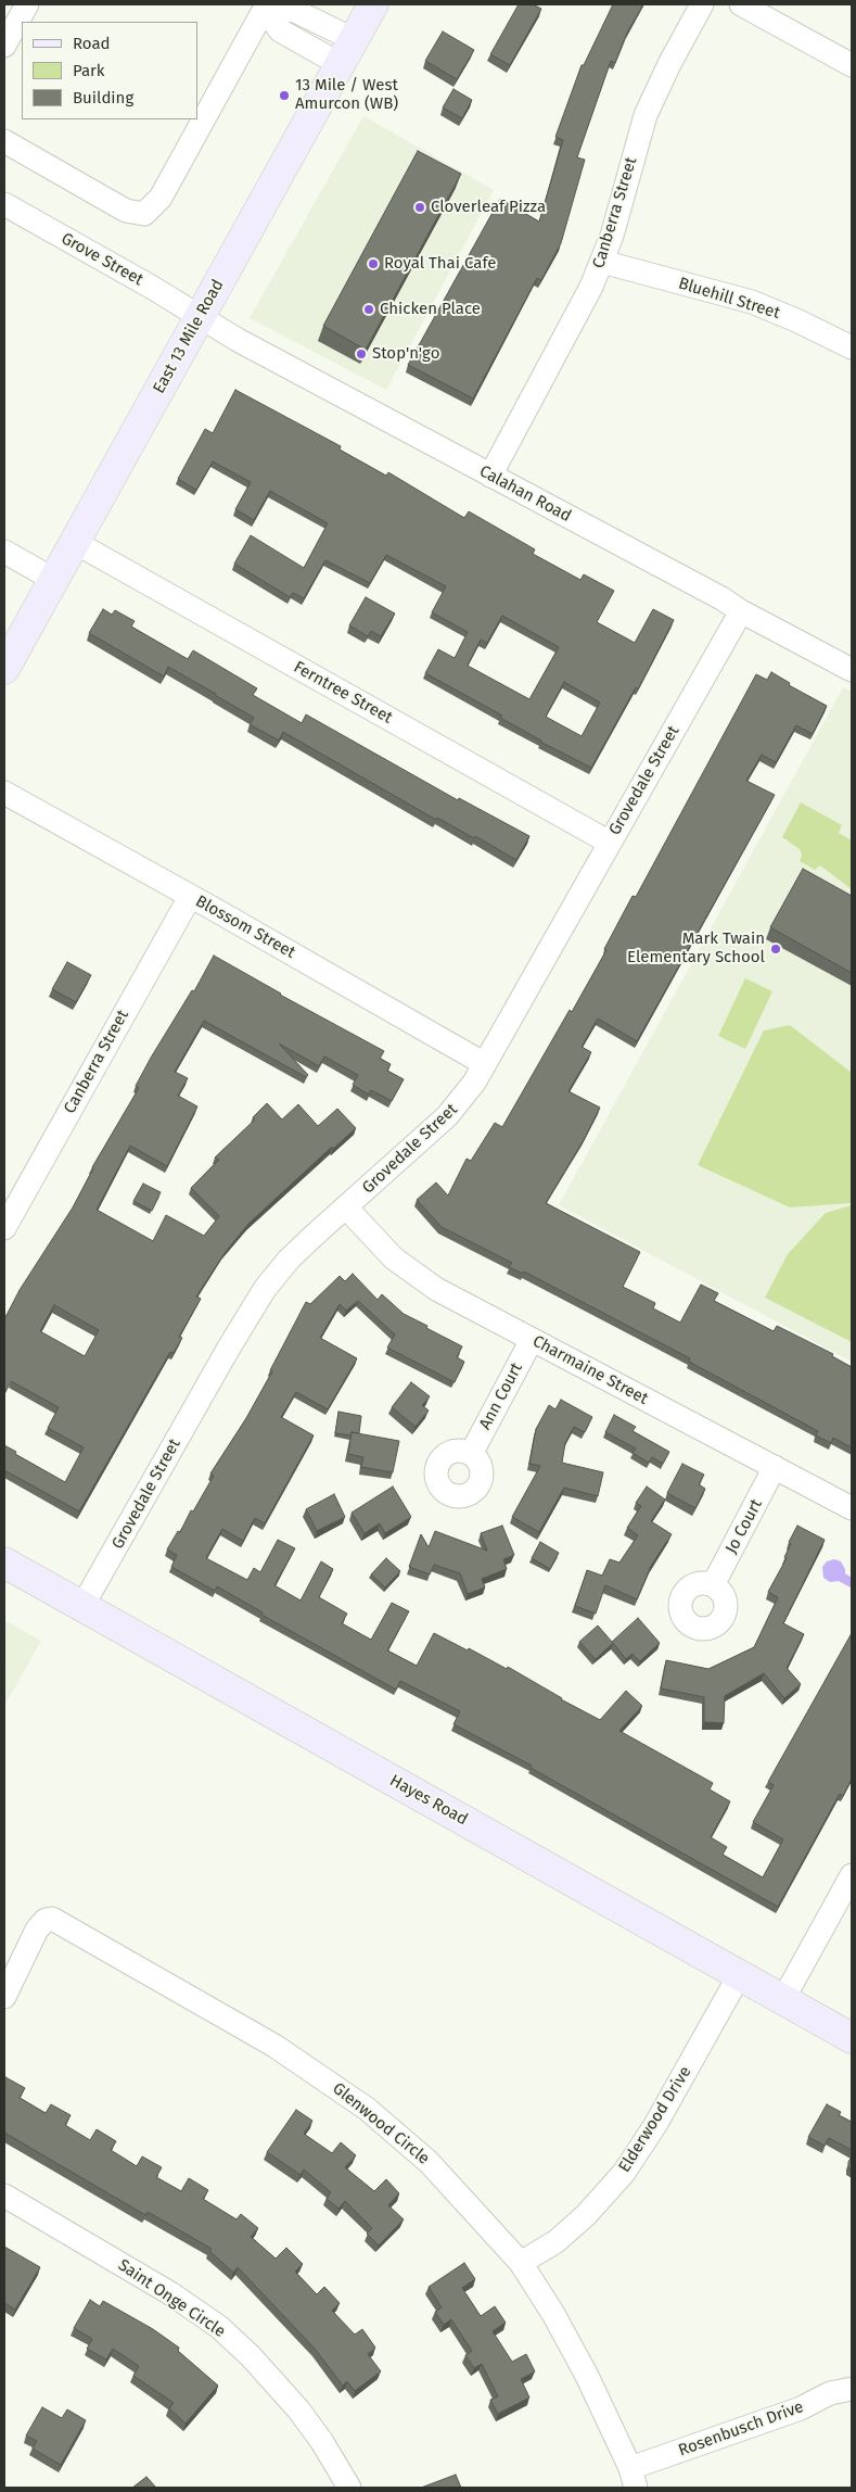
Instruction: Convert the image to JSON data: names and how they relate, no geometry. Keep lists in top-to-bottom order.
{
  "streets": {
    "street": [
      "Canberra Street",
      "Grove Street",
      "Bluehill Street",
      "East 13 Mile Road",
      "Calahan Road",
      "Ferntree Street",
      "Grovedale Street",
      "Blossom Street",
      "Charmaine Street",
      "Ann Court",
      "Jo Court",
      "Hayes Road",
      "Elderwood Drive",
      "Glenwood Circle",
      "Saint Onge Circle",
      "Rosenbusch Drive"
    ]
  },
  "crossings": [
    ["Canberra Street", "Bluehill Street"],
    ["Canberra Street", "Calahan Road"],
    ["Canberra Street", "Blossom Street"],
    ["Grove Street", "East 13 Mile Road"],
    ["Grove Street", "Calahan Road"],
    ["East 13 Mile Road", "Calahan Road"],
    ["East 13 Mile Road", "Ferntree Street"],
    ["Calahan Road", "Grovedale Street"],
    ["Ferntree Street", "Grovedale Street"],
    ["Grovedale Street", "Blossom Street"],
    ["Grovedale Street", "Charmaine Street"],
    ["Grovedale Street", "Hayes Road"],
    ["Charmaine Street", "Ann Court"],
    ["Charmaine Street", "Jo Court"],
    ["Hayes Road", "Elderwood Drive"],
    ["Elderwood Drive", "Glenwood Circle"],
    ["Glenwood Circle", "Rosenbusch Drive"]
  ],
  "places": [
    "13 Mile / West Amurcon (WB)",
    "Cloverleaf Pizza",
    "Royal Thai Cafe",
    "Chicken Place",
    "Stop'n'go",
    "Mark Twain Elementary School"
  ],
  "legend": ["Road", "Park", "Building"]
}
